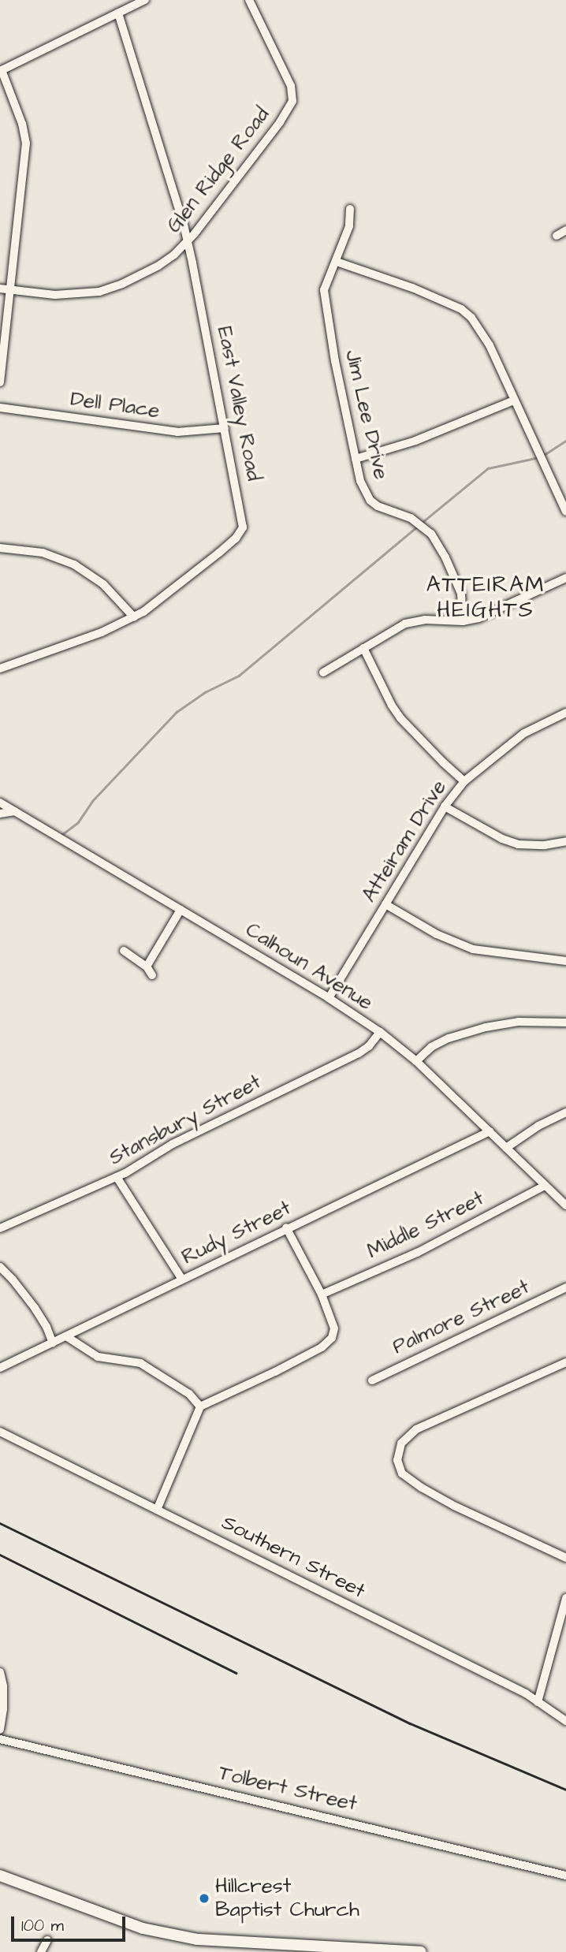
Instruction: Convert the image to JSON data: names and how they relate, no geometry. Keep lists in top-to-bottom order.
{
  "streets": {
    "street": [
      "Glen Ridge Road",
      "East Valley Road",
      "Dell Place",
      "Jim Lee Drive",
      "Atteiram Drive",
      "Calhoun Avenue",
      "Stansbury Street",
      "Middle Street",
      "Rudy Street",
      "Palmore Street",
      "Southern Street",
      "Tolbert Street"
    ]
  },
  "crossings": [
    ["Glen Ridge Road", "East Valley Road"],
    ["East Valley Road", "Dell Place"],
    ["Atteiram Drive", "Calhoun Avenue"],
    ["Calhoun Avenue", "Stansbury Street"],
    ["Calhoun Avenue", "Middle Street"],
    ["Calhoun Avenue", "Rudy Street"]
  ],
  "districts": ["ATTEIRAM HEIGHTS"],
  "places": ["Hillcrest Baptist Church"],
  "scale_bar": "100 m"
}
